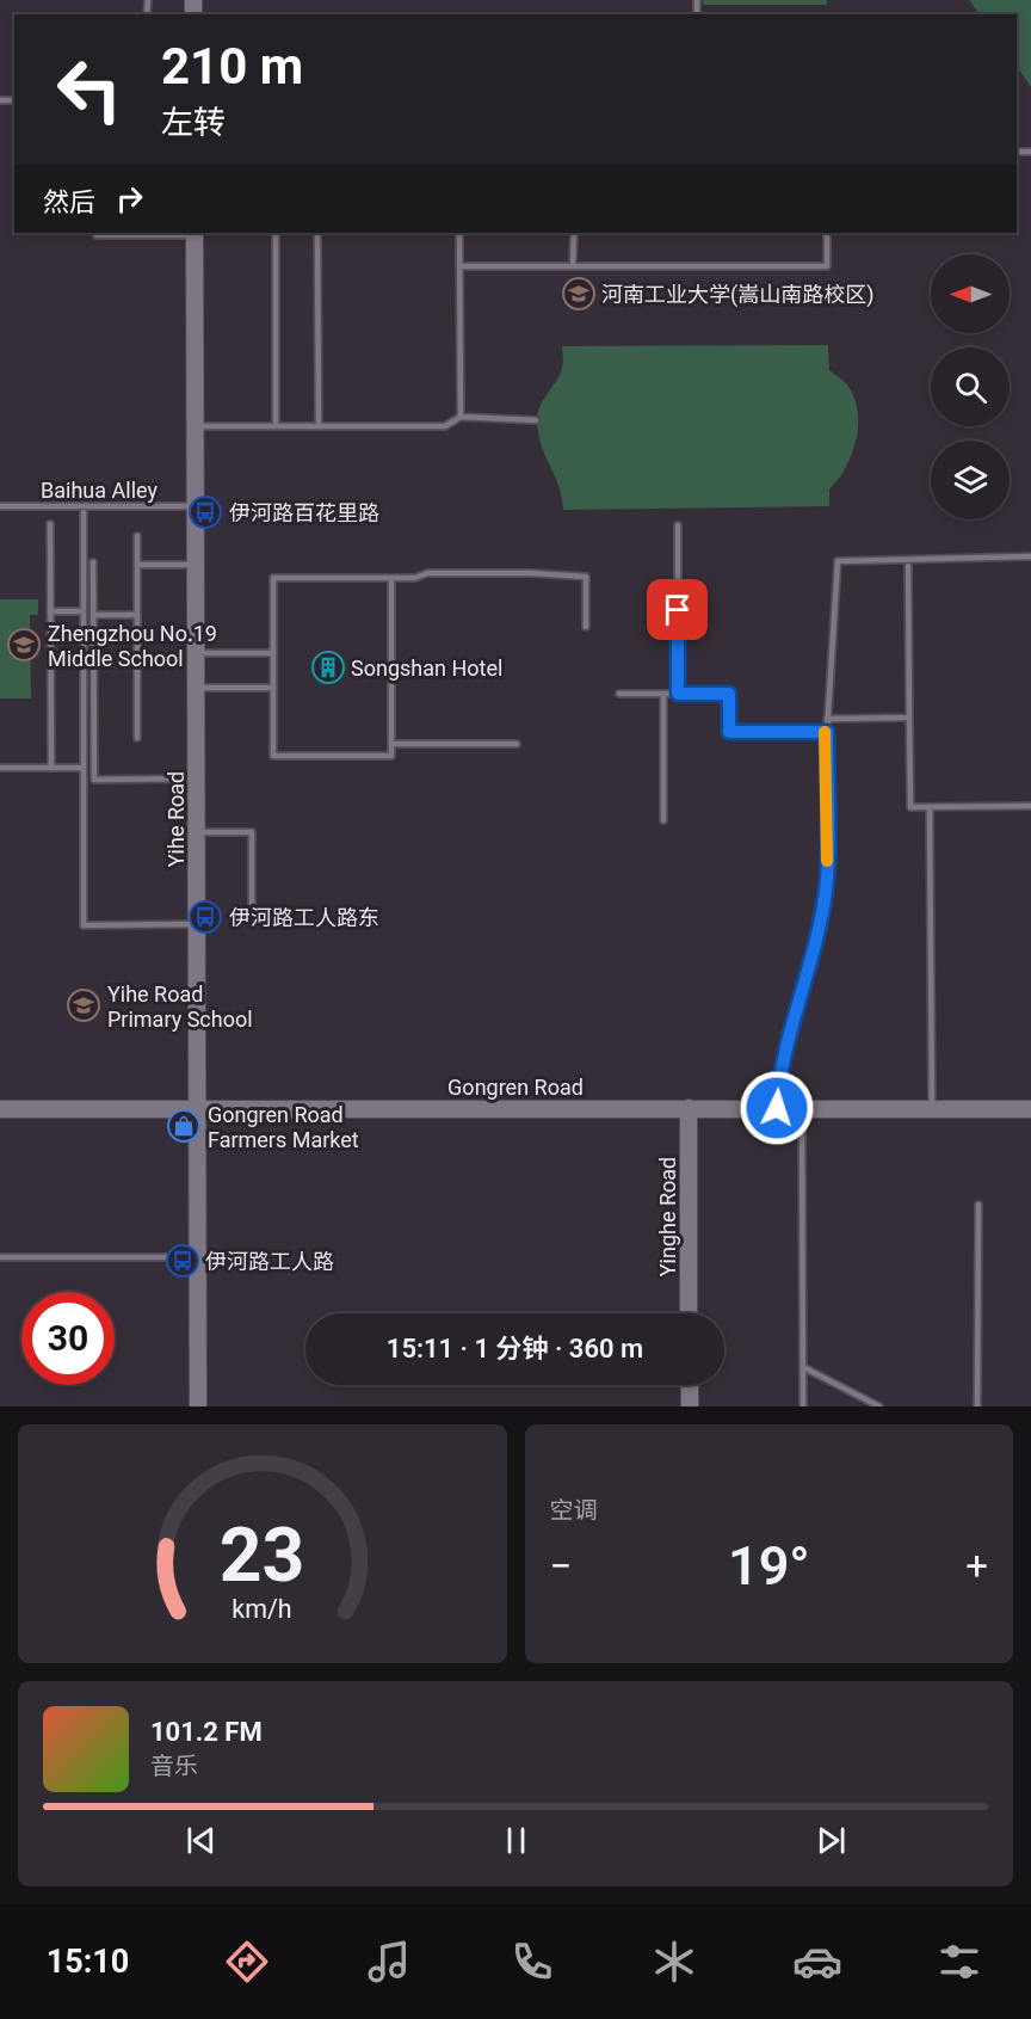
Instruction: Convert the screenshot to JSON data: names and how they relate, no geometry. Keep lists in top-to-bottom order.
{
  "streets": {
    "street": ["Yihe Road", "Gongren Road", "Yinghe Road"],
    "lane": ["Baihua Alley"]
  },
  "crossings": [
    ["Baihua Alley", "Yihe Road"],
    ["Yihe Road", "Gongren Road"],
    ["Gongren Road", "Yinghe Road"]
  ],
  "places": {
    "school or university": ["河南工业大学(嵩山南路校区)", "Zhengzhou No.19 Middle School", "Yihe Road Primary School"],
    "bus stop": ["伊河路百花里路", "伊河路工人路东", "伊河路工人路"],
    "building": ["Songshan Hotel"],
    "shop": ["Gongren Road Farmers Market"]
  },
  "north": "left",
  "page": {
    "turn": ["210 m", "左转"],
    "then": "然后",
    "limit": "30",
    "trip": "15:11 · 1 分钟 · 360 m",
    "tile": "空调",
    "heat": ["−", "19°", "+"],
    "song": ["101.2 FM", "音乐"],
    "tabs": "15:10",
    "gauge": ["23", "km/h"]
  }
}
